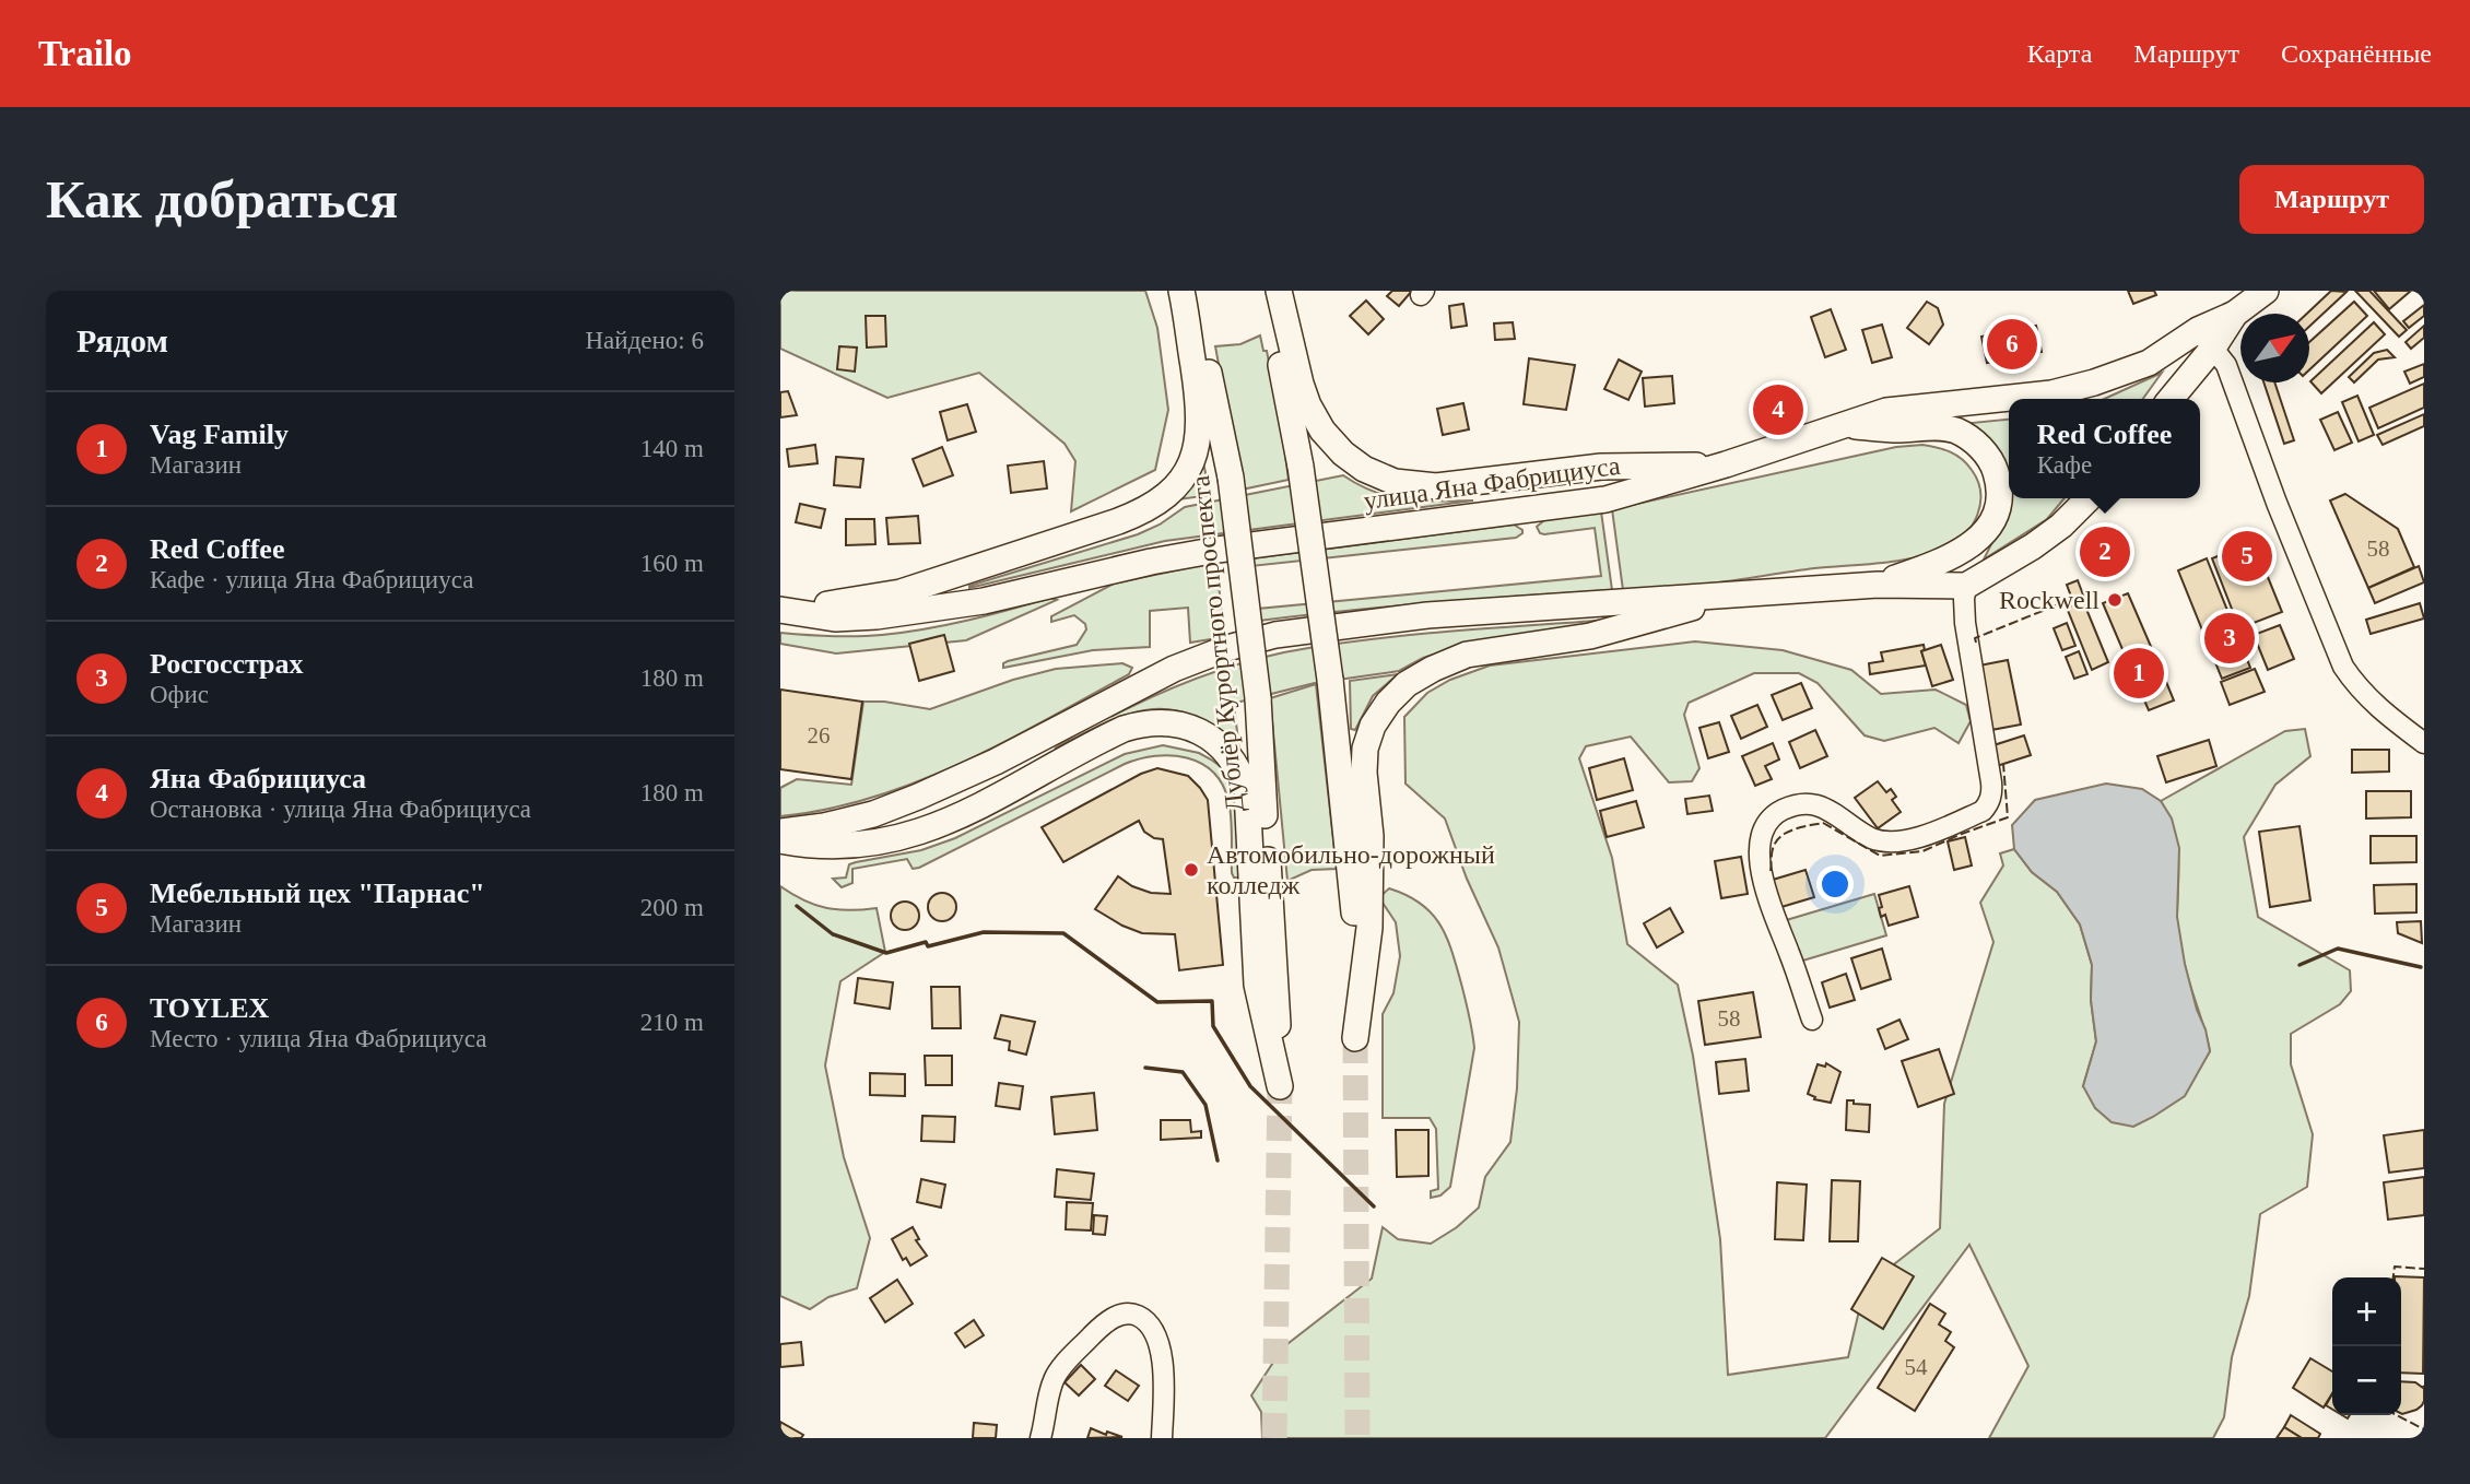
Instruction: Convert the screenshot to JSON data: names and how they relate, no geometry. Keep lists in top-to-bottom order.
{
  "streets": {
    "main road": ["улица Яна Фабрициуса", "Дублёр Курортного проспекта"]
  },
  "places": ["Rockwell", "Автомобильно-дорожный колледж"],
  "house_numbers": [
    "58",
    "26",
    "58",
    "54"
  ],
  "north": "top right",
  "page": {
    "header": "Trailo",
    "nav": ["Карта", "Маршрут", "Сохранённые"],
    "buttons": "Маршрут",
    "title": "Как добраться",
    "heading": ["Рядом", "Найдено: 6"],
    "pins": [
      "6",
      "4",
      "2",
      "5",
      "3",
      "1"
    ],
    "list": [
      {
        "mark": "1",
        "name": "Vag Family",
        "note": "Магазин",
        "value": "140 m"
      },
      {
        "mark": "2",
        "name": "Red Coffee",
        "note": "Кафе · улица Яна Фабрициуса",
        "value": "160 m"
      },
      {
        "mark": "3",
        "name": "Росгосстрах",
        "note": "Офис",
        "value": "180 m"
      },
      {
        "mark": "4",
        "name": "Яна Фабрициуса",
        "note": "Остановка · улица Яна Фабрициуса",
        "value": "180 m"
      },
      {
        "mark": "5",
        "name": "Мебельный цех \"Парнас\"",
        "note": "Магазин",
        "value": "200 m"
      },
      {
        "mark": "6",
        "name": "TOYLEX",
        "note": "Место · улица Яна Фабрициуса",
        "value": "210 m"
      }
    ],
    "popup": ["Red Coffee", "Кафе"],
    "map_buttons": ["+", "−"]
  }
}
